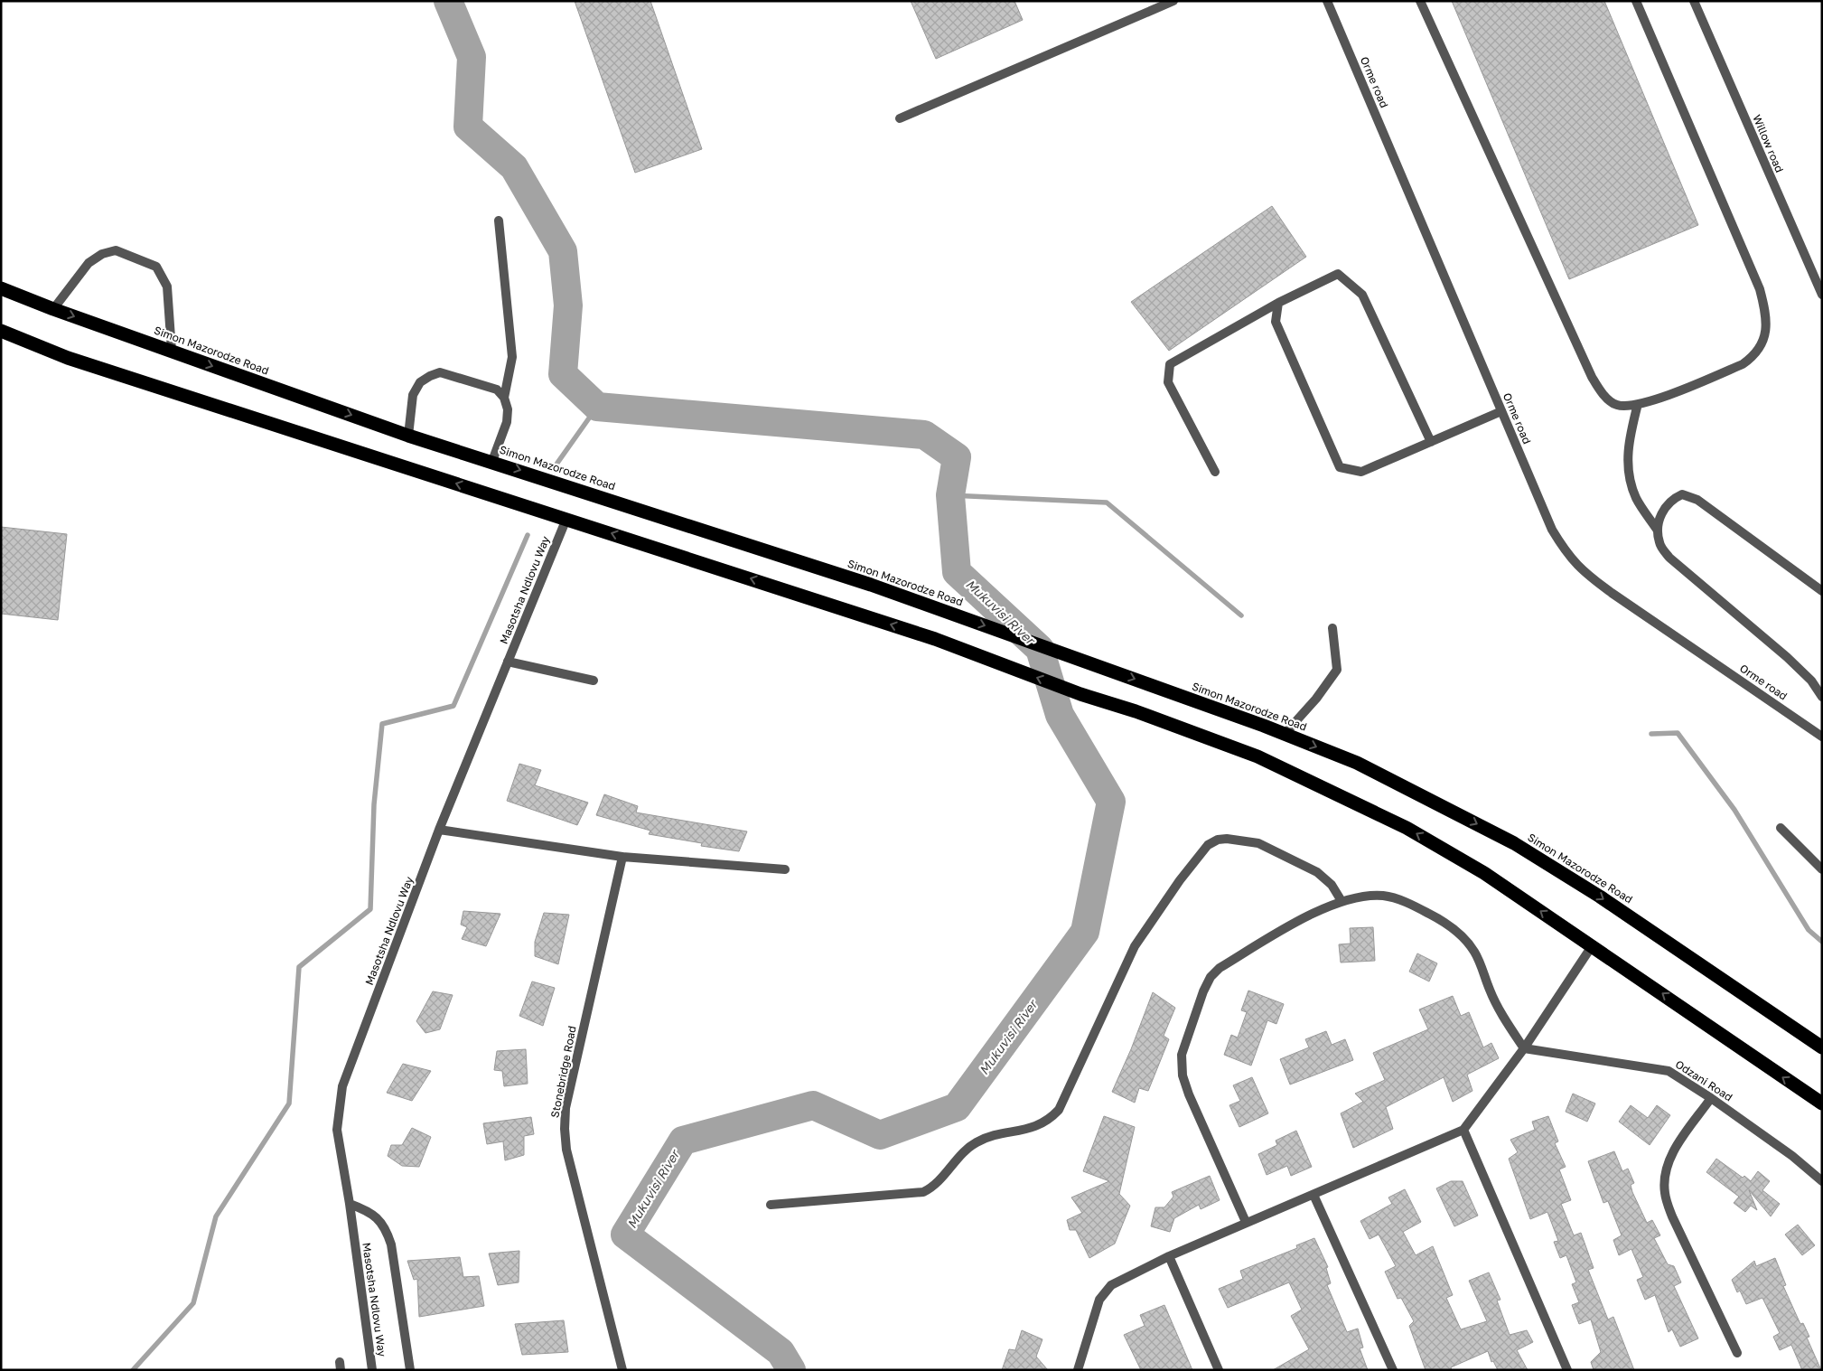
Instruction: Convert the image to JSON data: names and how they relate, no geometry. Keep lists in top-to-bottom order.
{
  "streets": {
    "highway": ["Simon Mazorodze Road"],
    "street": [
      "Orme road",
      "Willow road",
      "Masotsha Ndlovu Way",
      "Stonebridge Road",
      "Odzani Road"
    ]
  },
  "water": ["Mukuvisi River"]
}
